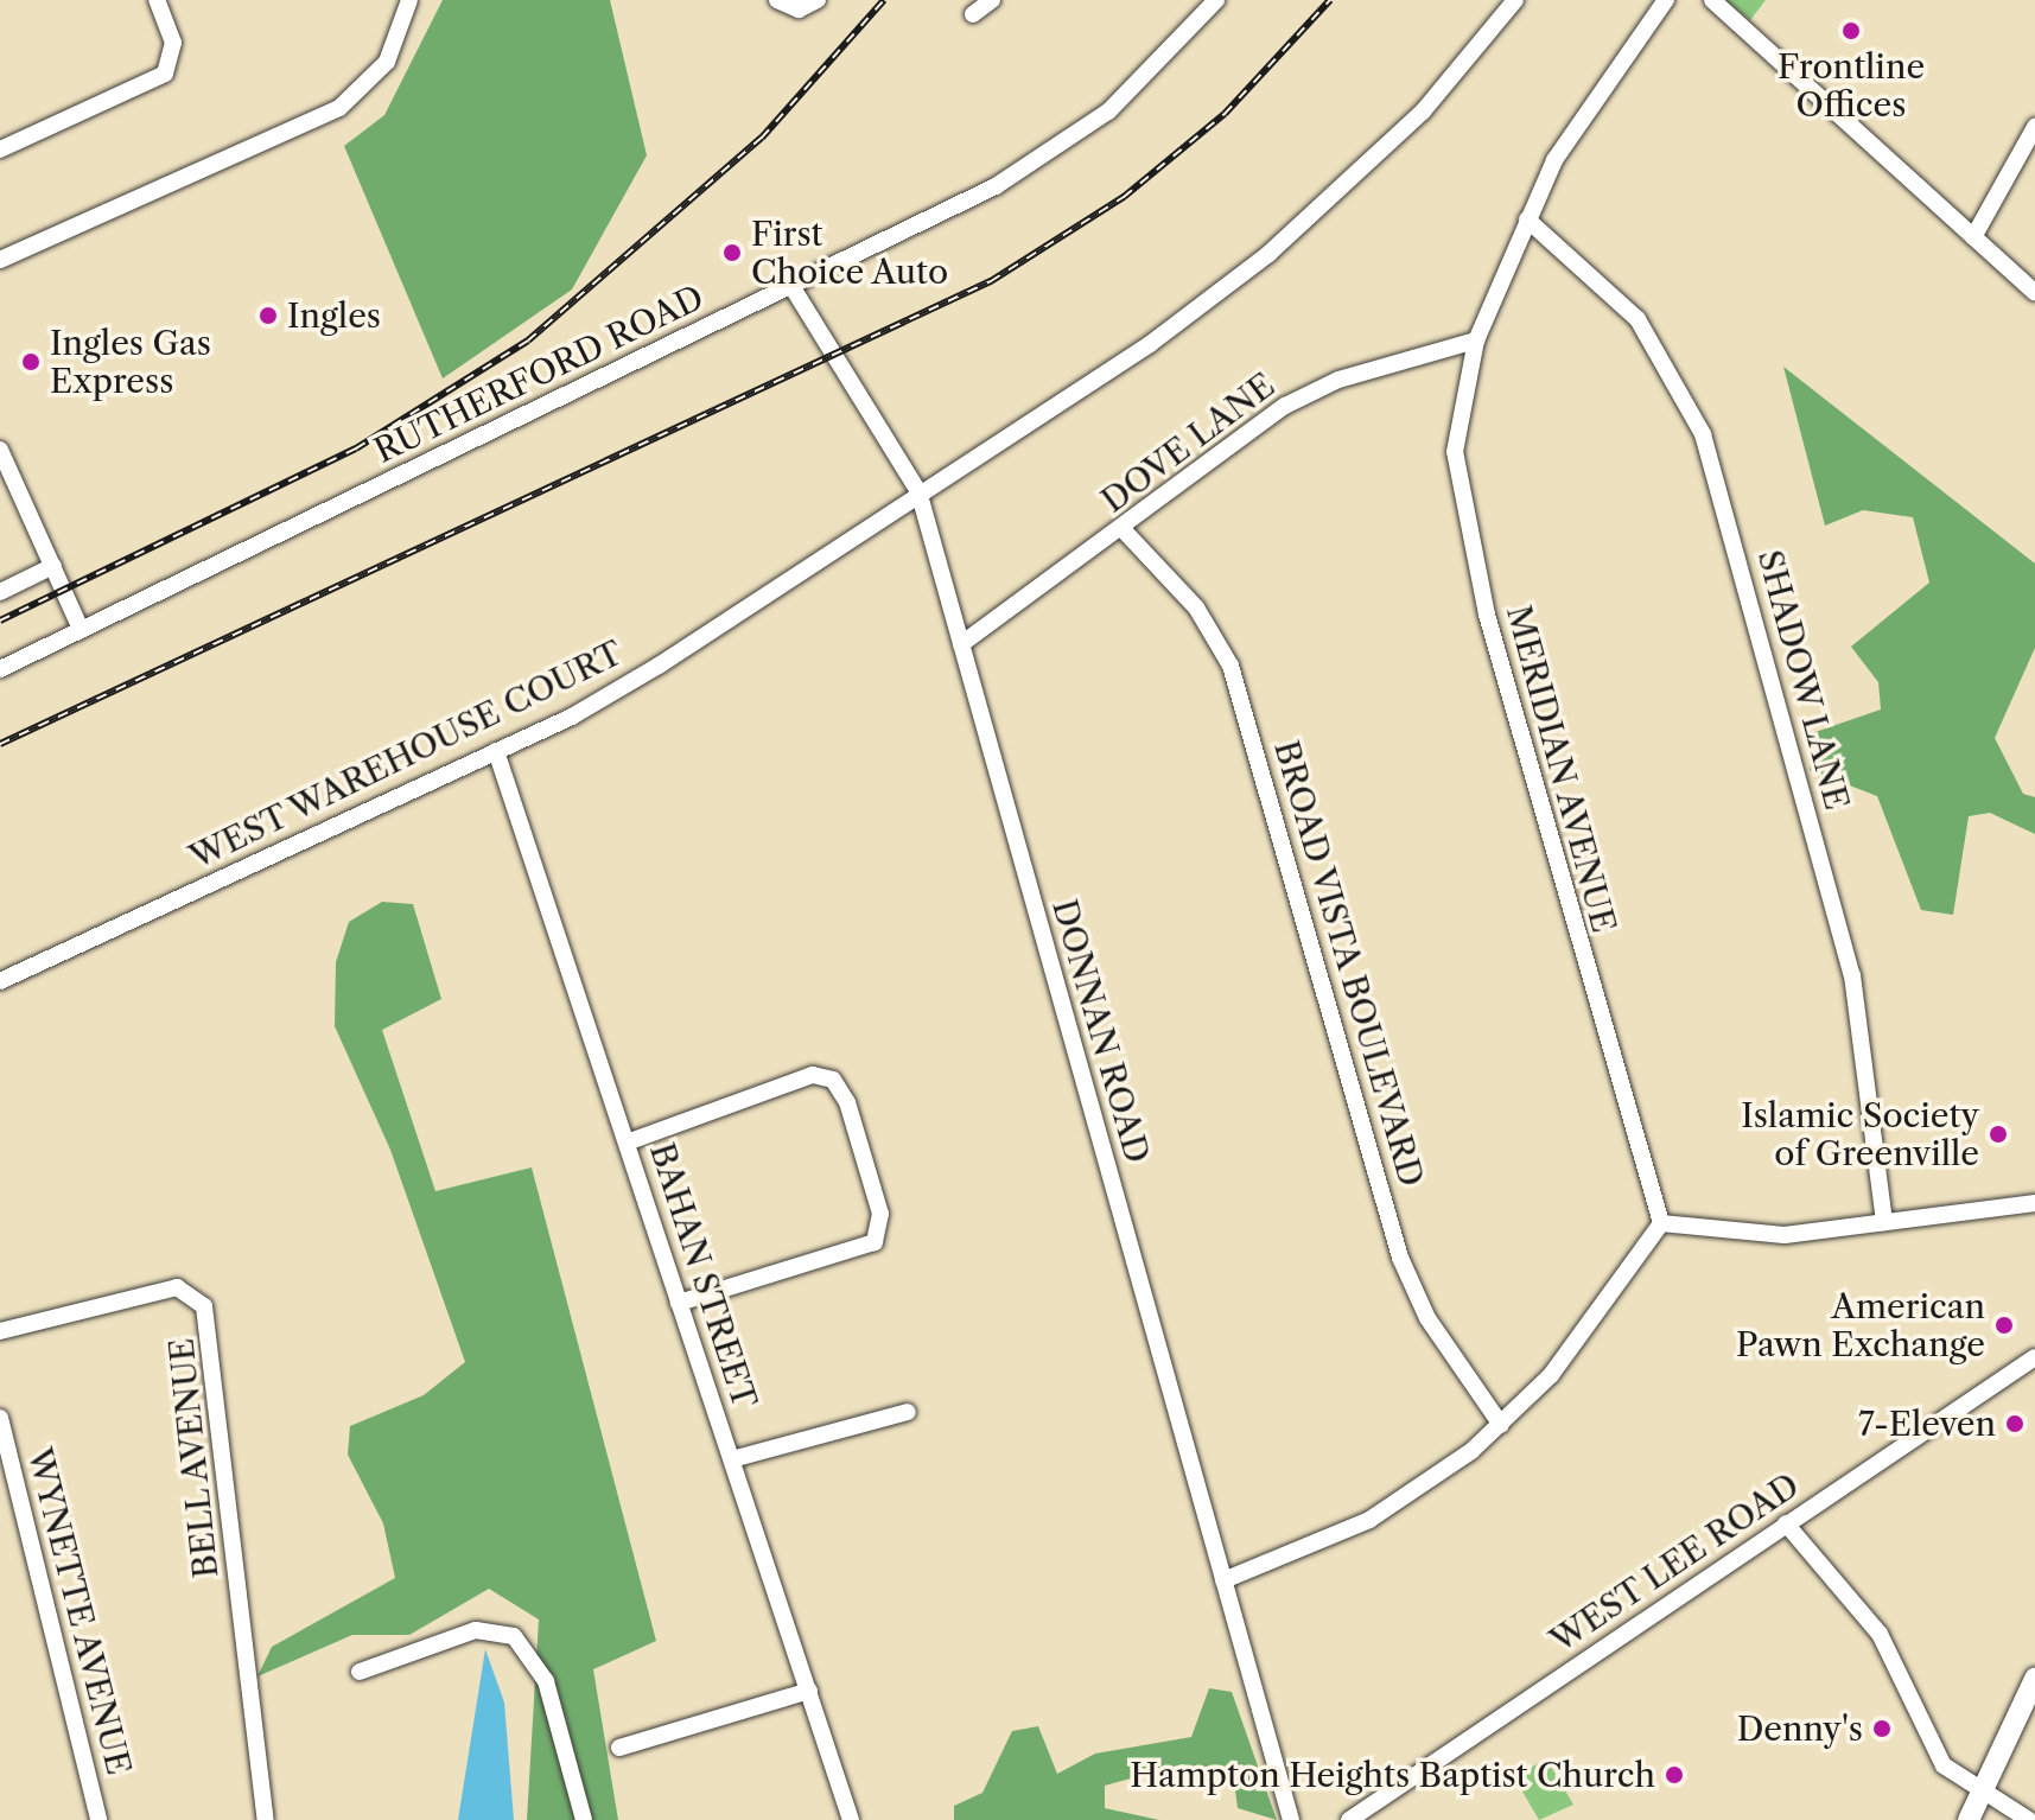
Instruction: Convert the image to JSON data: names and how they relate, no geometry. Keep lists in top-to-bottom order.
{
  "streets": {
    "street": [
      "RUTHERFORD ROAD",
      "DOVE LANE",
      "SHADOW LANE",
      "WEST WAREHOUSE COURT",
      "MERIDIAN AVENUE",
      "BROAD VISTA BOULEVARD",
      "DONNAN ROAD",
      "BAHAN STREET",
      "BELL AVENUE",
      "WEST LEE ROAD",
      "WYNETTE AVENUE"
    ]
  },
  "crossings": [
    ["RUTHERFORD ROAD", "DONNAN ROAD"],
    ["DOVE LANE", "MERIDIAN AVENUE"],
    ["DOVE LANE", "BROAD VISTA BOULEVARD"],
    ["DOVE LANE", "DONNAN ROAD"],
    ["SHADOW LANE", "MERIDIAN AVENUE"],
    ["WEST WAREHOUSE COURT", "DONNAN ROAD"],
    ["WEST WAREHOUSE COURT", "BAHAN STREET"]
  ],
  "places": [
    "Frontline Offices",
    "First Choice Auto",
    "Ingles",
    "Ingles Gas Express",
    "Islamic Society of Greenville",
    "American Pawn Exchange",
    "7-Eleven",
    "Denny's",
    "Hampton Heights Baptist Church"
  ]
}
